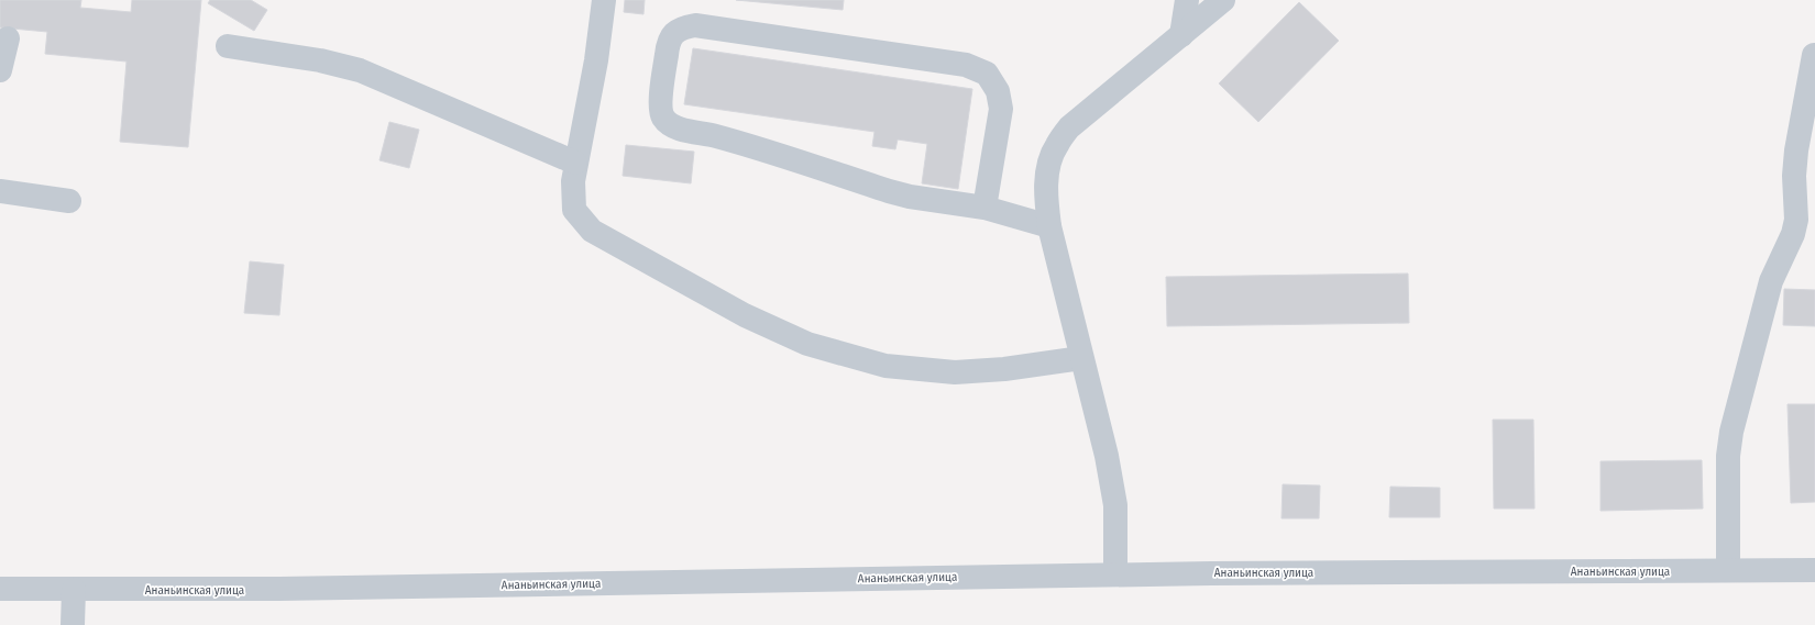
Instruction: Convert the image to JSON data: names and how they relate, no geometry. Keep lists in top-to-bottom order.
{
  "streets": {
    "street": ["Ананьинская улица"]
  }
}
